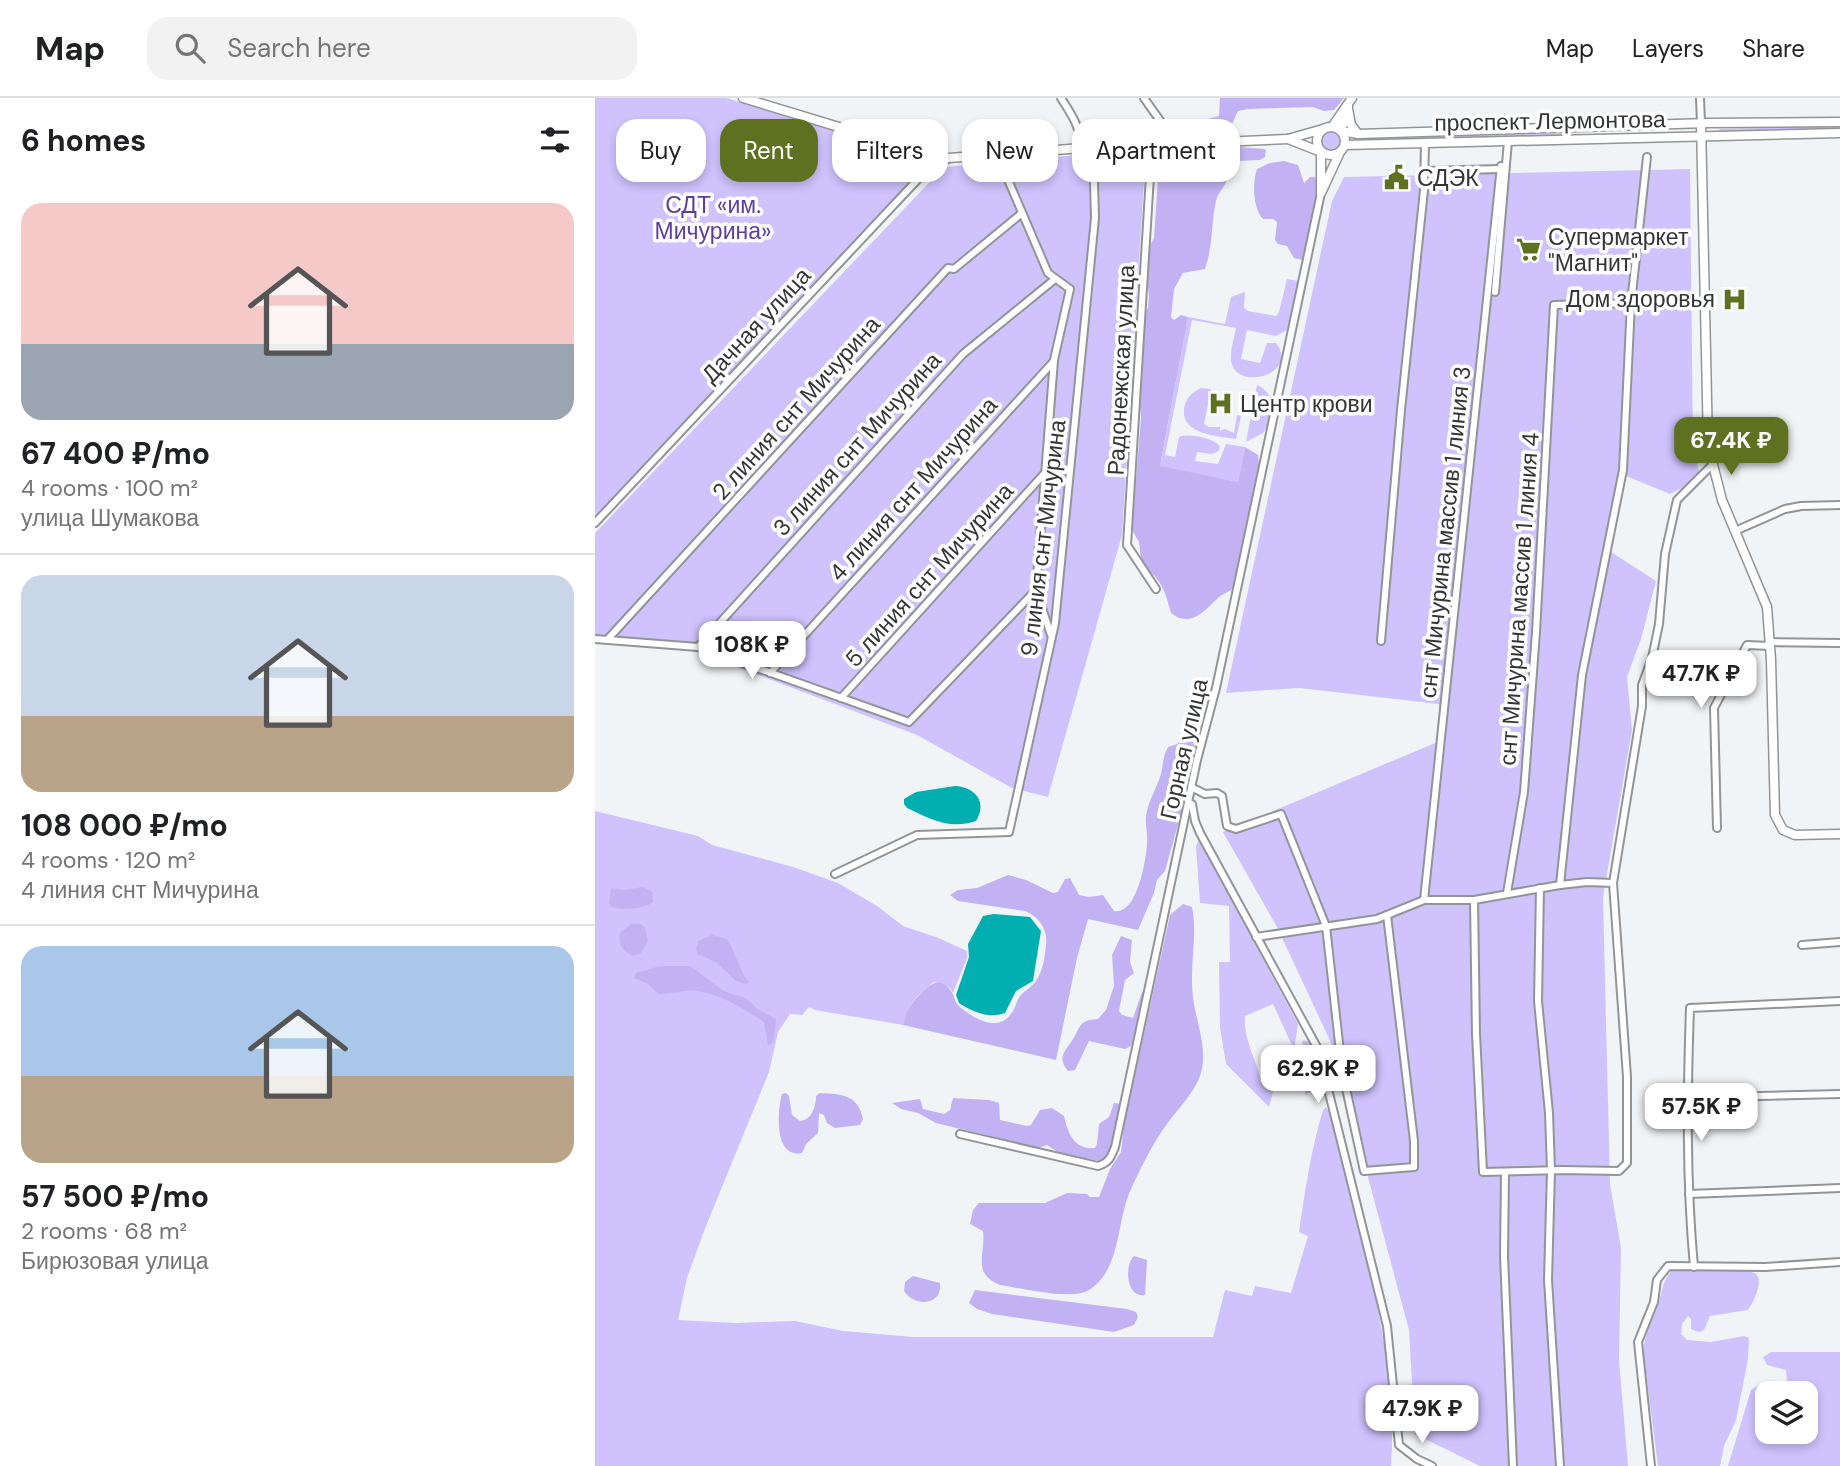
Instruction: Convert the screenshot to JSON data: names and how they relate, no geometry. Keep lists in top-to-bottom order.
{
  "streets": {
    "street": [
      "проспект Лермонтова",
      "Дачная улица",
      "Радонежская улица",
      "2 линия снт Мичурина",
      "3 линия снт Мичурина",
      "4 линия снт Мичурина",
      "снт Мичурина массив 1 линия 3",
      "9 линия снт Мичурина",
      "5 линия снт Мичурина",
      "снт Мичурина массив 1 линия 4",
      "Горная улица"
    ]
  },
  "parks": ["СДТ «им. Мичурина»"],
  "places": {
    "public building": ["СДЭК"],
    "supermarket": ["Супермаркет \"Магнит\""],
    "hospital": ["Дом здоровья", "Центр крови"]
  },
  "page": {
    "header": "Map",
    "search": "Search here",
    "nav": ["Map", "Layers", "Share"],
    "heading": "6 homes",
    "chip": [
      "Buy",
      "Rent",
      "Filters",
      "New",
      "Apartment"
    ],
    "list": [
      {
        "name": "67 400 ₽/mo",
        "note": "4 rooms · 100 m² · улица Шумакова"
      },
      {
        "name": "108 000 ₽/mo",
        "note": "4 rooms · 120 m² · 4 линия снт Мичурина"
      },
      {
        "name": "57 500 ₽/mo",
        "note": "2 rooms · 68 m² · Бирюзовая улица"
      }
    ],
    "price": [
      "67.4K ₽",
      "108K ₽",
      "47.7K ₽",
      "62.9K ₽",
      "57.5K ₽",
      "47.9K ₽"
    ]
  }
}
